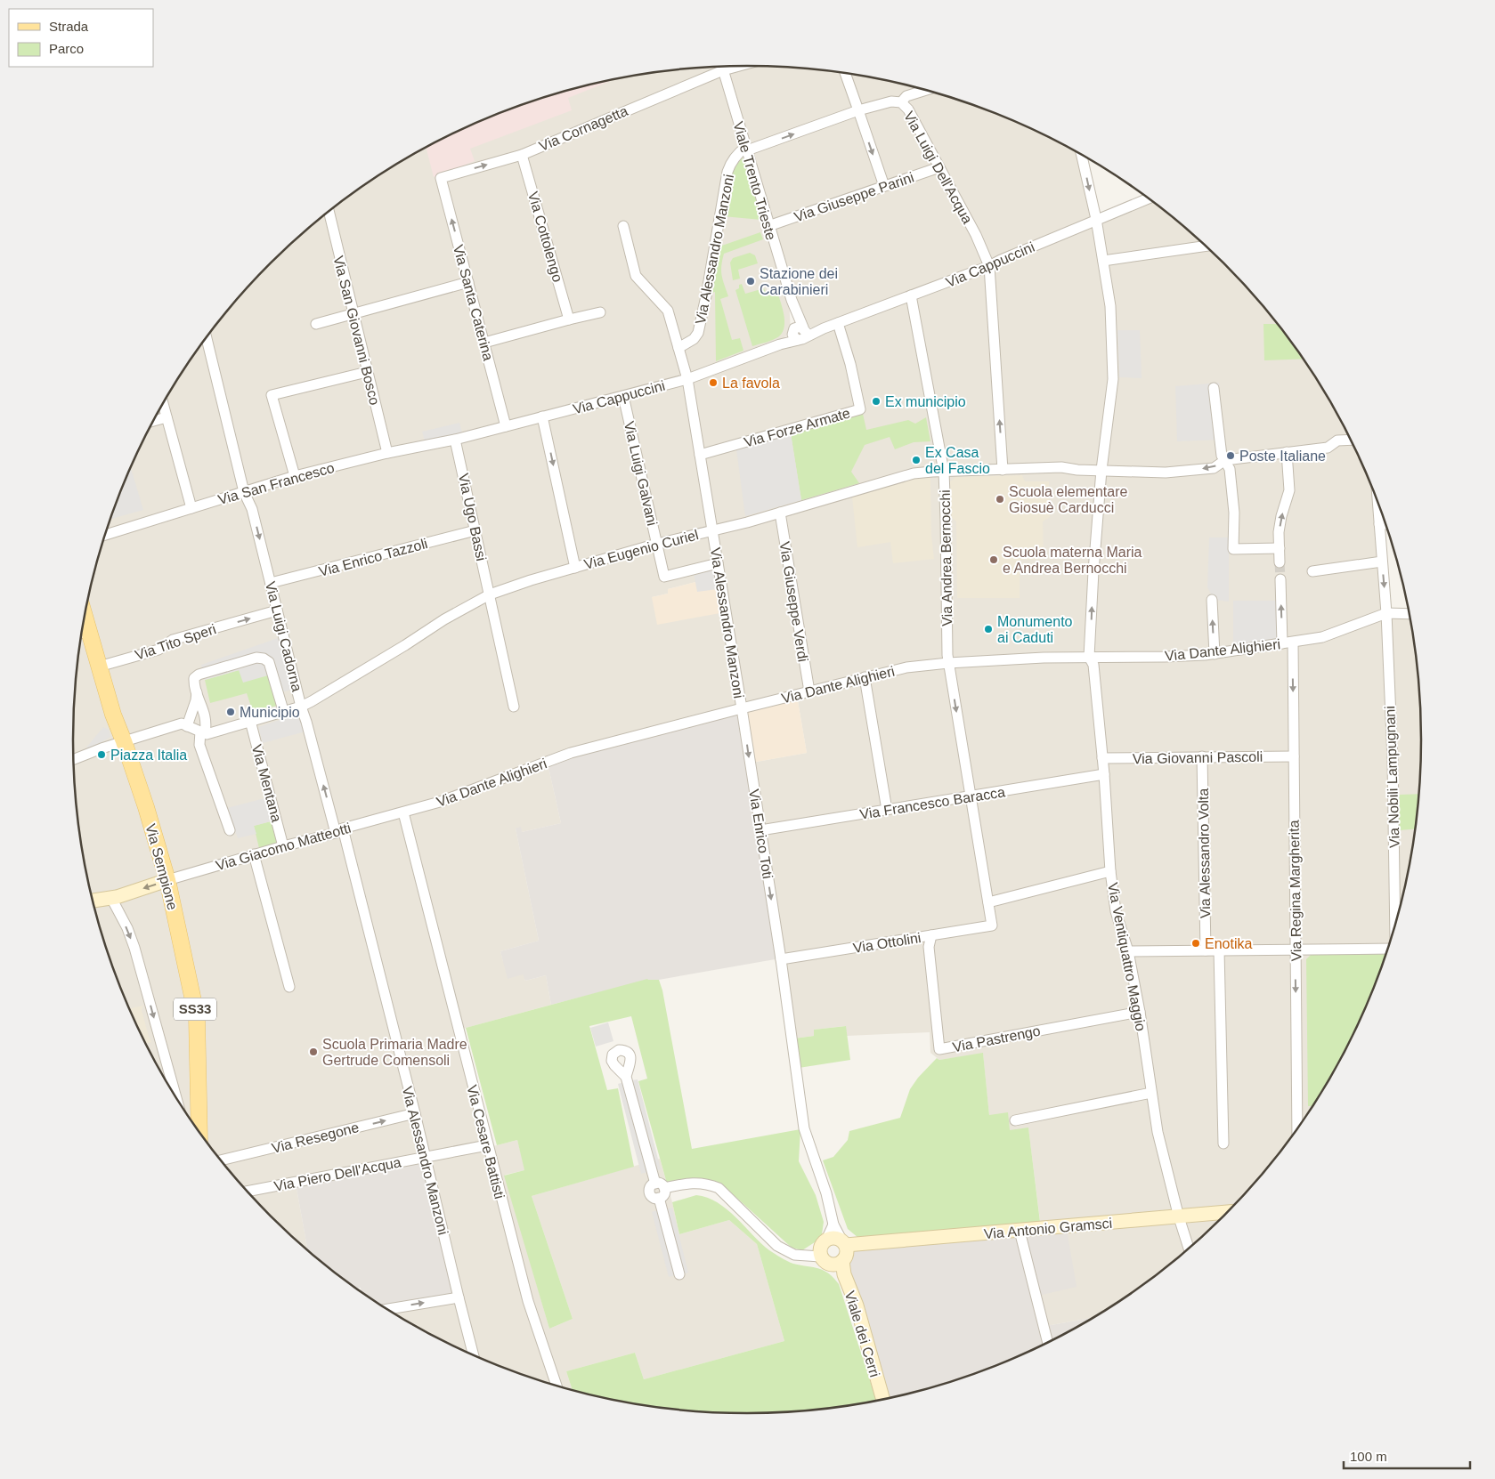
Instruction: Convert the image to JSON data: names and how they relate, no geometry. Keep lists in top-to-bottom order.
{
  "streets": {
    "main road": ["Via Sempione", "SS33"],
    "street": [
      "Via Cornagetta",
      "Via Luigi Dell'Acqua",
      "Viale Trento Trieste",
      "Via Giuseppe Parini",
      "Via Cottolengo",
      "Via Alessandro Manzoni",
      "Via Cappuccini",
      "Via Santa Caterina",
      "Via San Giovanni Bosco",
      "Via Forze Armate",
      "Via Luigi Galvani",
      "Via San Francesco",
      "Via Ugo Bassi",
      "Via Eugenio Curiel",
      "Via Enrico Tazzoli",
      "Via Andrea Bernocchi",
      "Via Giuseppe Verdi",
      "Via Luigi Cadorna",
      "Via Tito Speri",
      "Via Dante Alighieri",
      "Via Giovanni Pascoli",
      "Via Nobili Lampugnani",
      "Via Mentana",
      "Via Francesco Baracca",
      "Via Enrico Toti",
      "Via Giacomo Matteotti",
      "Via Alessandro Volta",
      "Via Regina Margherita",
      "Via Ottolini",
      "Via Ventiquattro Maggio",
      "Via Pastrengo",
      "Via Resegone",
      "Via Cesare Battisti",
      "Via Piero Dell'Acqua",
      "Via Antonio Gramsci",
      "Viale dei Cerri"
    ]
  },
  "crossings": [
    ["Via Cornagetta", "Via Cottolengo"],
    ["Via Cornagetta", "Via Santa Caterina"],
    ["Via Luigi Dell'Acqua", "Viale Trento Trieste"],
    ["Via Luigi Dell'Acqua", "Via Giuseppe Parini"],
    ["Via Luigi Dell'Acqua", "Via Alessandro Manzoni"],
    ["Via Luigi Dell'Acqua", "Via Cappuccini"],
    ["Via Luigi Dell'Acqua", "Via Eugenio Curiel"],
    ["Viale Trento Trieste", "Via Giuseppe Parini"],
    ["Viale Trento Trieste", "Via Alessandro Manzoni"],
    ["Viale Trento Trieste", "Via Cappuccini"],
    ["Via Alessandro Manzoni", "Via Cappuccini"],
    ["Via Alessandro Manzoni", "Via Forze Armate"],
    ["Via Alessandro Manzoni", "Via Luigi Galvani"],
    ["Via Alessandro Manzoni", "Via Eugenio Curiel"],
    ["Via Alessandro Manzoni", "Via Luigi Cadorna"],
    ["Via Alessandro Manzoni", "Via Dante Alighieri"],
    ["Via Alessandro Manzoni", "Via Enrico Toti"],
    ["Via Alessandro Manzoni", "Via Giacomo Matteotti"],
    ["Via Alessandro Manzoni", "Via Resegone"],
    ["Via Alessandro Manzoni", "Via Piero Dell'Acqua"],
    ["Via Cappuccini", "Via Santa Caterina"],
    ["Via Cappuccini", "Via Forze Armate"],
    ["Via Cappuccini", "Via Luigi Galvani"],
    ["Via Cappuccini", "Via San Francesco"],
    ["Via Cappuccini", "Via Ugo Bassi"],
    ["Via Cappuccini", "Via Andrea Bernocchi"],
    ["Via Cappuccini", "Via Ventiquattro Maggio"],
    ["Via San Giovanni Bosco", "Via San Francesco"],
    ["Via Luigi Galvani", "Via Eugenio Curiel"],
    ["Via San Francesco", "Via Ugo Bassi"],
    ["Via San Francesco", "Via Luigi Cadorna"],
    ["Via Ugo Bassi", "Via Eugenio Curiel"],
    ["Via Ugo Bassi", "Via Enrico Tazzoli"],
    ["Via Eugenio Curiel", "Via Andrea Bernocchi"],
    ["Via Eugenio Curiel", "Via Giuseppe Verdi"],
    ["Via Eugenio Curiel", "Via Luigi Cadorna"],
    ["Via Eugenio Curiel", "Via Mentana"],
    ["Via Eugenio Curiel", "Via Ventiquattro Maggio"],
    ["Via Enrico Tazzoli", "Via Luigi Cadorna"],
    ["Via Andrea Bernocchi", "Via Dante Alighieri"],
    ["Via Andrea Bernocchi", "Via Francesco Baracca"],
    ["Via Andrea Bernocchi", "Via Ottolini"],
    ["Via Giuseppe Verdi", "Via Dante Alighieri"],
    ["Via Luigi Cadorna", "Via Tito Speri"],
    ["Via Luigi Cadorna", "Via Giacomo Matteotti"],
    ["Via Tito Speri", "Via Sempione"],
    ["Via Dante Alighieri", "Via Nobili Lampugnani"],
    ["Via Dante Alighieri", "Via Enrico Toti"],
    ["Via Dante Alighieri", "Via Giacomo Matteotti"],
    ["Via Dante Alighieri", "Via Regina Margherita"],
    ["Via Dante Alighieri", "Via Ventiquattro Maggio"],
    ["Via Dante Alighieri", "Via Cesare Battisti"],
    ["Via Giovanni Pascoli", "Via Alessandro Volta"],
    ["Via Giovanni Pascoli", "Via Regina Margherita"],
    ["Via Giovanni Pascoli", "Via Ventiquattro Maggio"],
    ["Via Mentana", "Via Giacomo Matteotti"],
    ["Via Francesco Baracca", "Via Enrico Toti"],
    ["Via Francesco Baracca", "Via Ventiquattro Maggio"],
    ["Via Enrico Toti", "Via Ottolini"],
    ["Via Giacomo Matteotti", "Via Sempione"],
    ["Via Giacomo Matteotti", "Via Cesare Battisti"],
    ["Via Ottolini", "Via Pastrengo"],
    ["Via Ventiquattro Maggio", "Via Pastrengo"],
    ["Via Ventiquattro Maggio", "Via Antonio Gramsci"],
    ["Via Cesare Battisti", "Via Piero Dell'Acqua"],
    ["Via Antonio Gramsci", "Viale dei Cerri"]
  ],
  "one_way": [
    "Via Luigi Dell'Acqua",
    "Via Santa Caterina",
    "Via Enrico Toti",
    "Via Resegone"
  ],
  "places": [
    "Stazione dei Carabinieri",
    "La favola",
    "Ex municipio",
    "Poste Italiane",
    "Ex Casa del Fascio",
    "Scuola elementare Giosuè Carducci",
    "Scuola materna Maria e Andrea Bernocchi",
    "Monumento ai Caduti",
    "Municipio",
    "Piazza Italia",
    "Enotika",
    "Scuola Primaria Madre Gertrude Comensoli"
  ],
  "legend": ["Strada", "Parco"],
  "scale_bar": "100 m"
}
